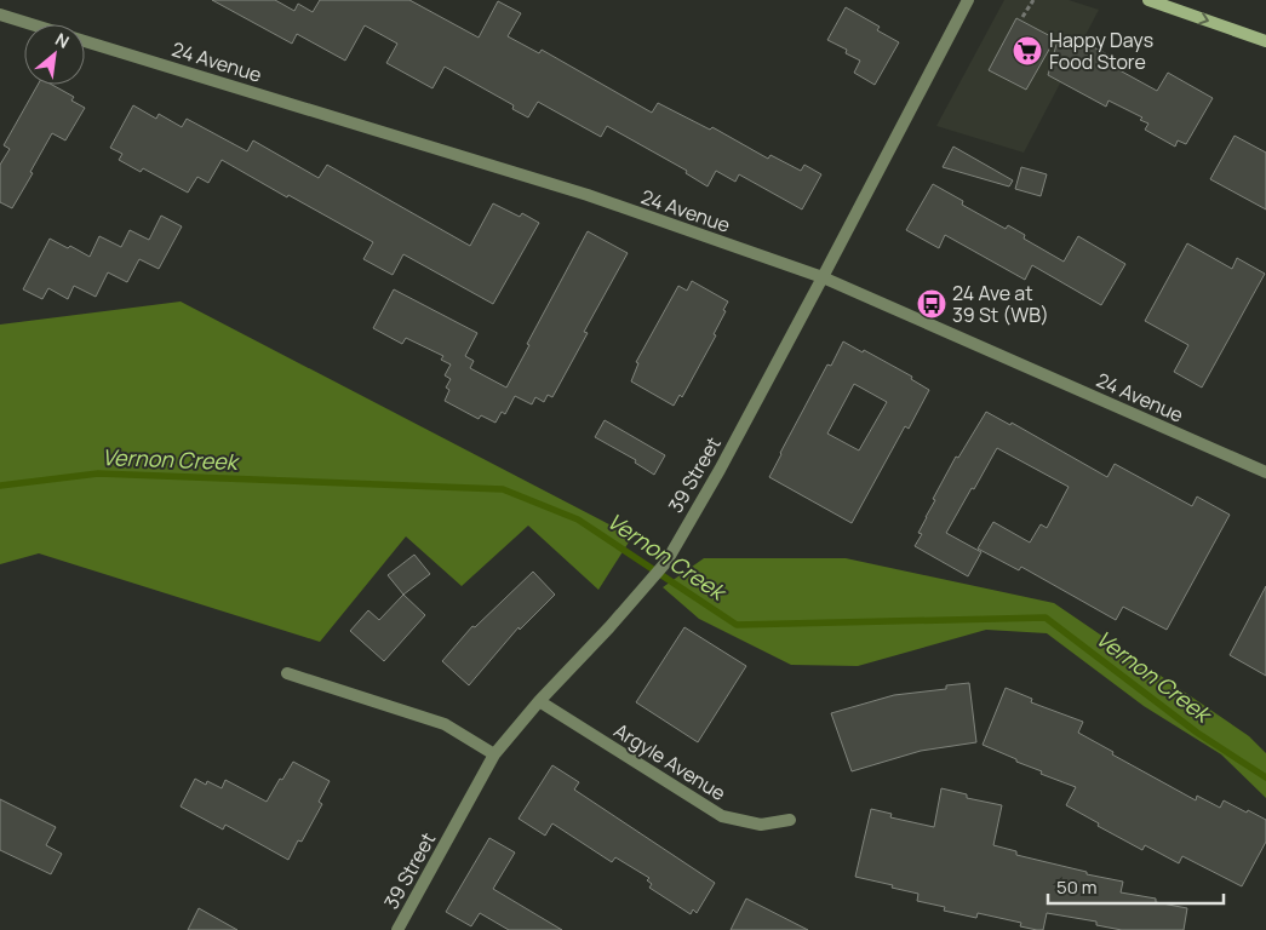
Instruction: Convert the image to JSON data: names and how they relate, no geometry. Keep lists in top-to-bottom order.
{
  "streets": {
    "street": ["24 Avenue", "39 Street", "Argyle Avenue"]
  },
  "crossings": [
    ["24 Avenue", "39 Street"],
    ["39 Street", "Argyle Avenue"]
  ],
  "water": ["Vernon Creek"],
  "places": {
    "supermarket": ["Happy Days Food Store"],
    "bus stop": ["24 Ave at 39 St (WB)"]
  },
  "scale_bar": "50 m",
  "north": "top right"
}
